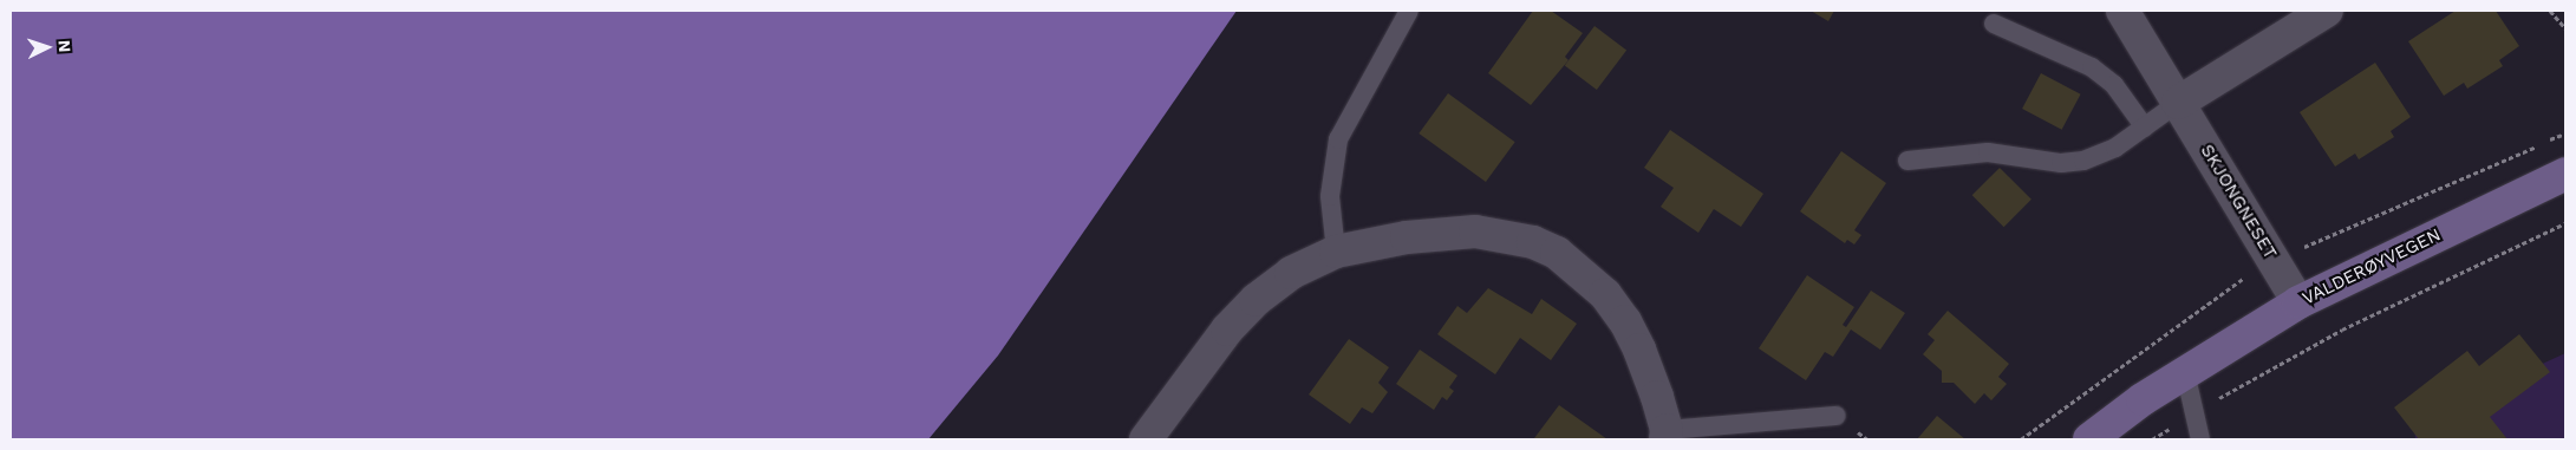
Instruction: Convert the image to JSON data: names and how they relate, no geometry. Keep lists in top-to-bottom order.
{
  "streets": {
    "main road": ["VALDERØYVEGEN"],
    "street": ["SKJONGNESET"]
  },
  "crossings": [
    ["SKJONGNESET", "VALDERØYVEGEN"]
  ],
  "north": "right"
}
